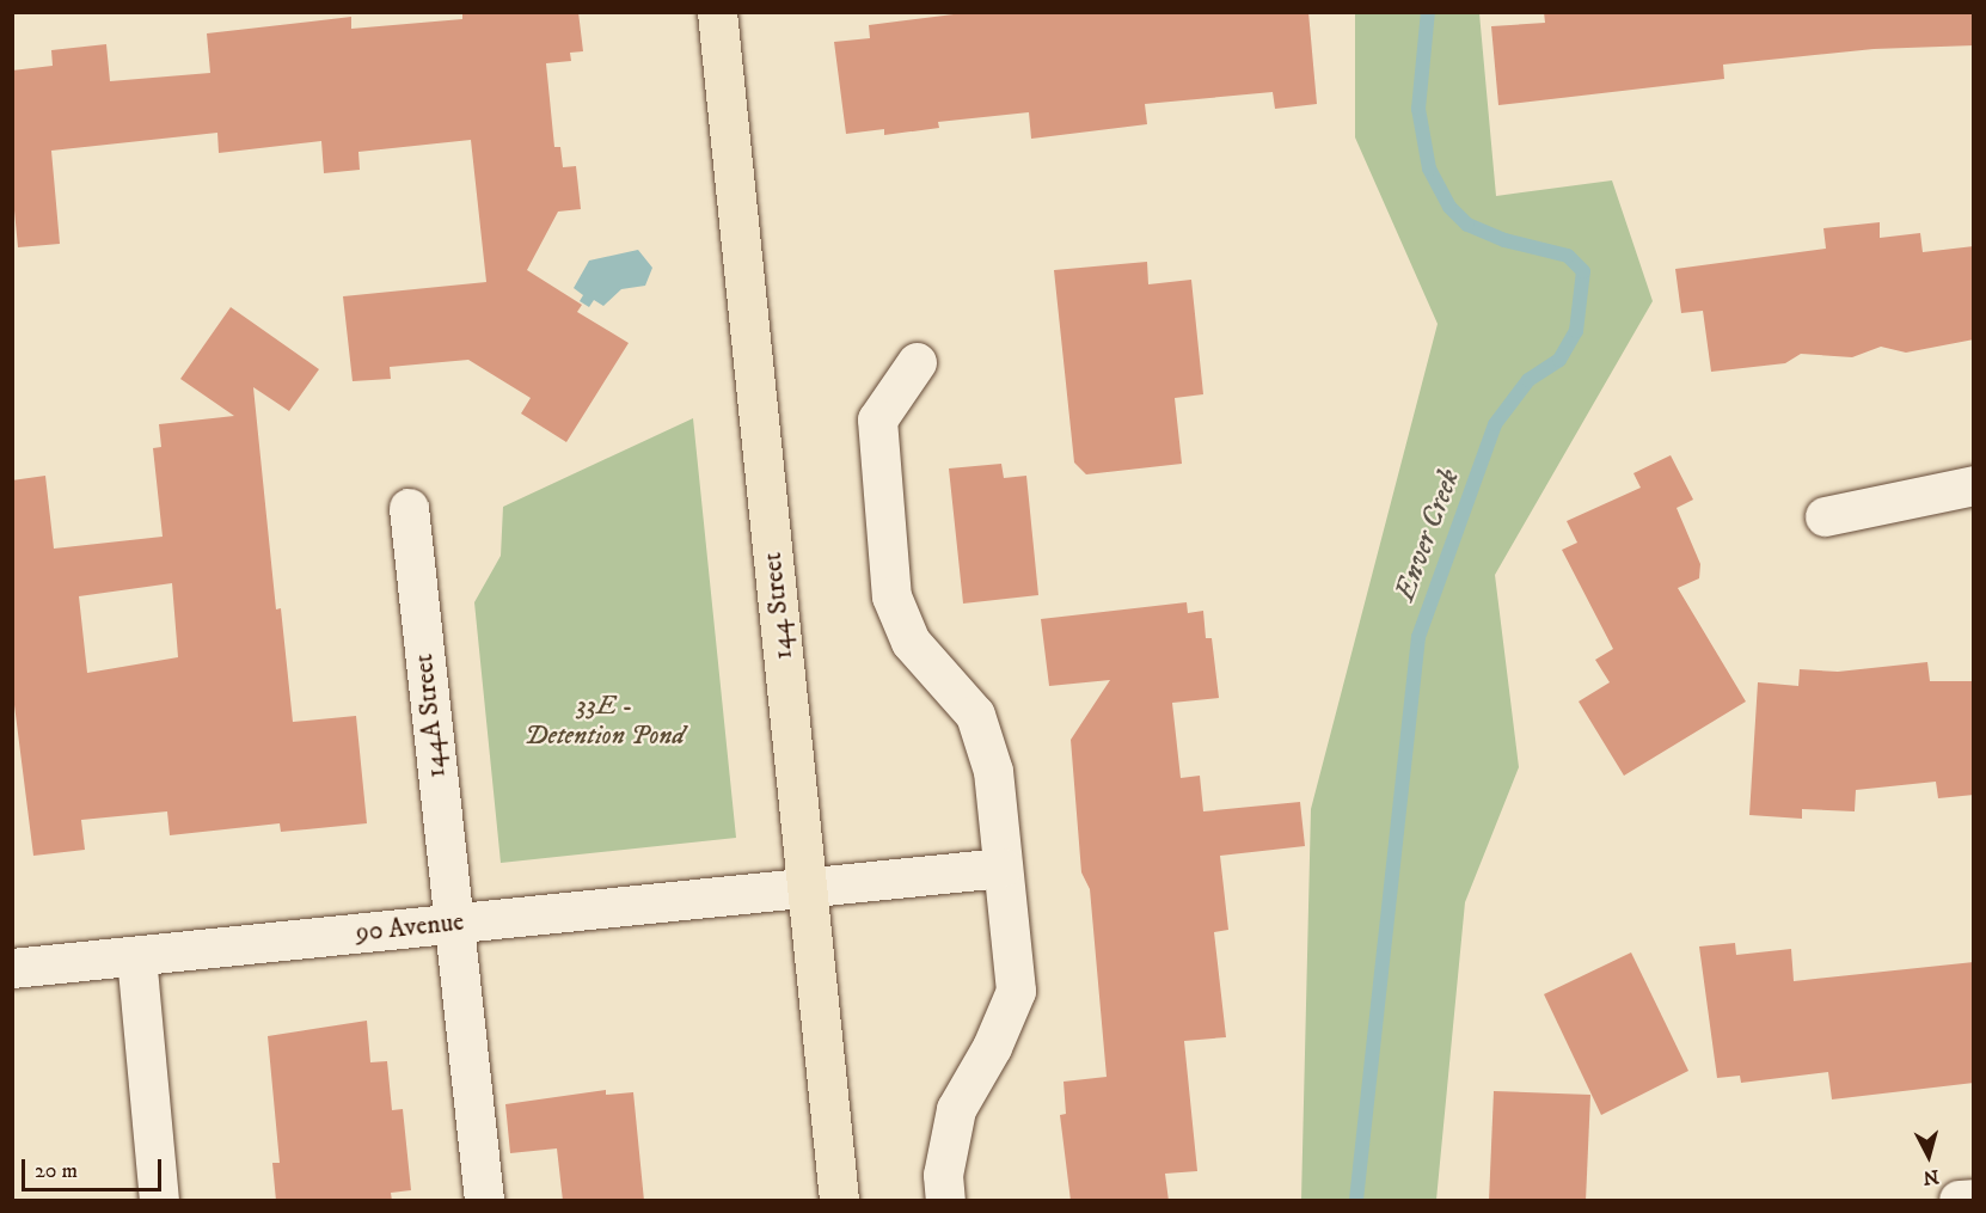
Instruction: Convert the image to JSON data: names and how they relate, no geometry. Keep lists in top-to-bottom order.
{
  "streets": {
    "main road": ["144 Street"],
    "street": ["144A Street", "90 Avenue"]
  },
  "crossings": [
    ["144 Street", "90 Avenue"],
    ["144A Street", "90 Avenue"]
  ],
  "water": ["Enver Creek"],
  "parks": ["33E - Detention Pond"],
  "scale_bar": "20 m",
  "north": "bottom"
}
